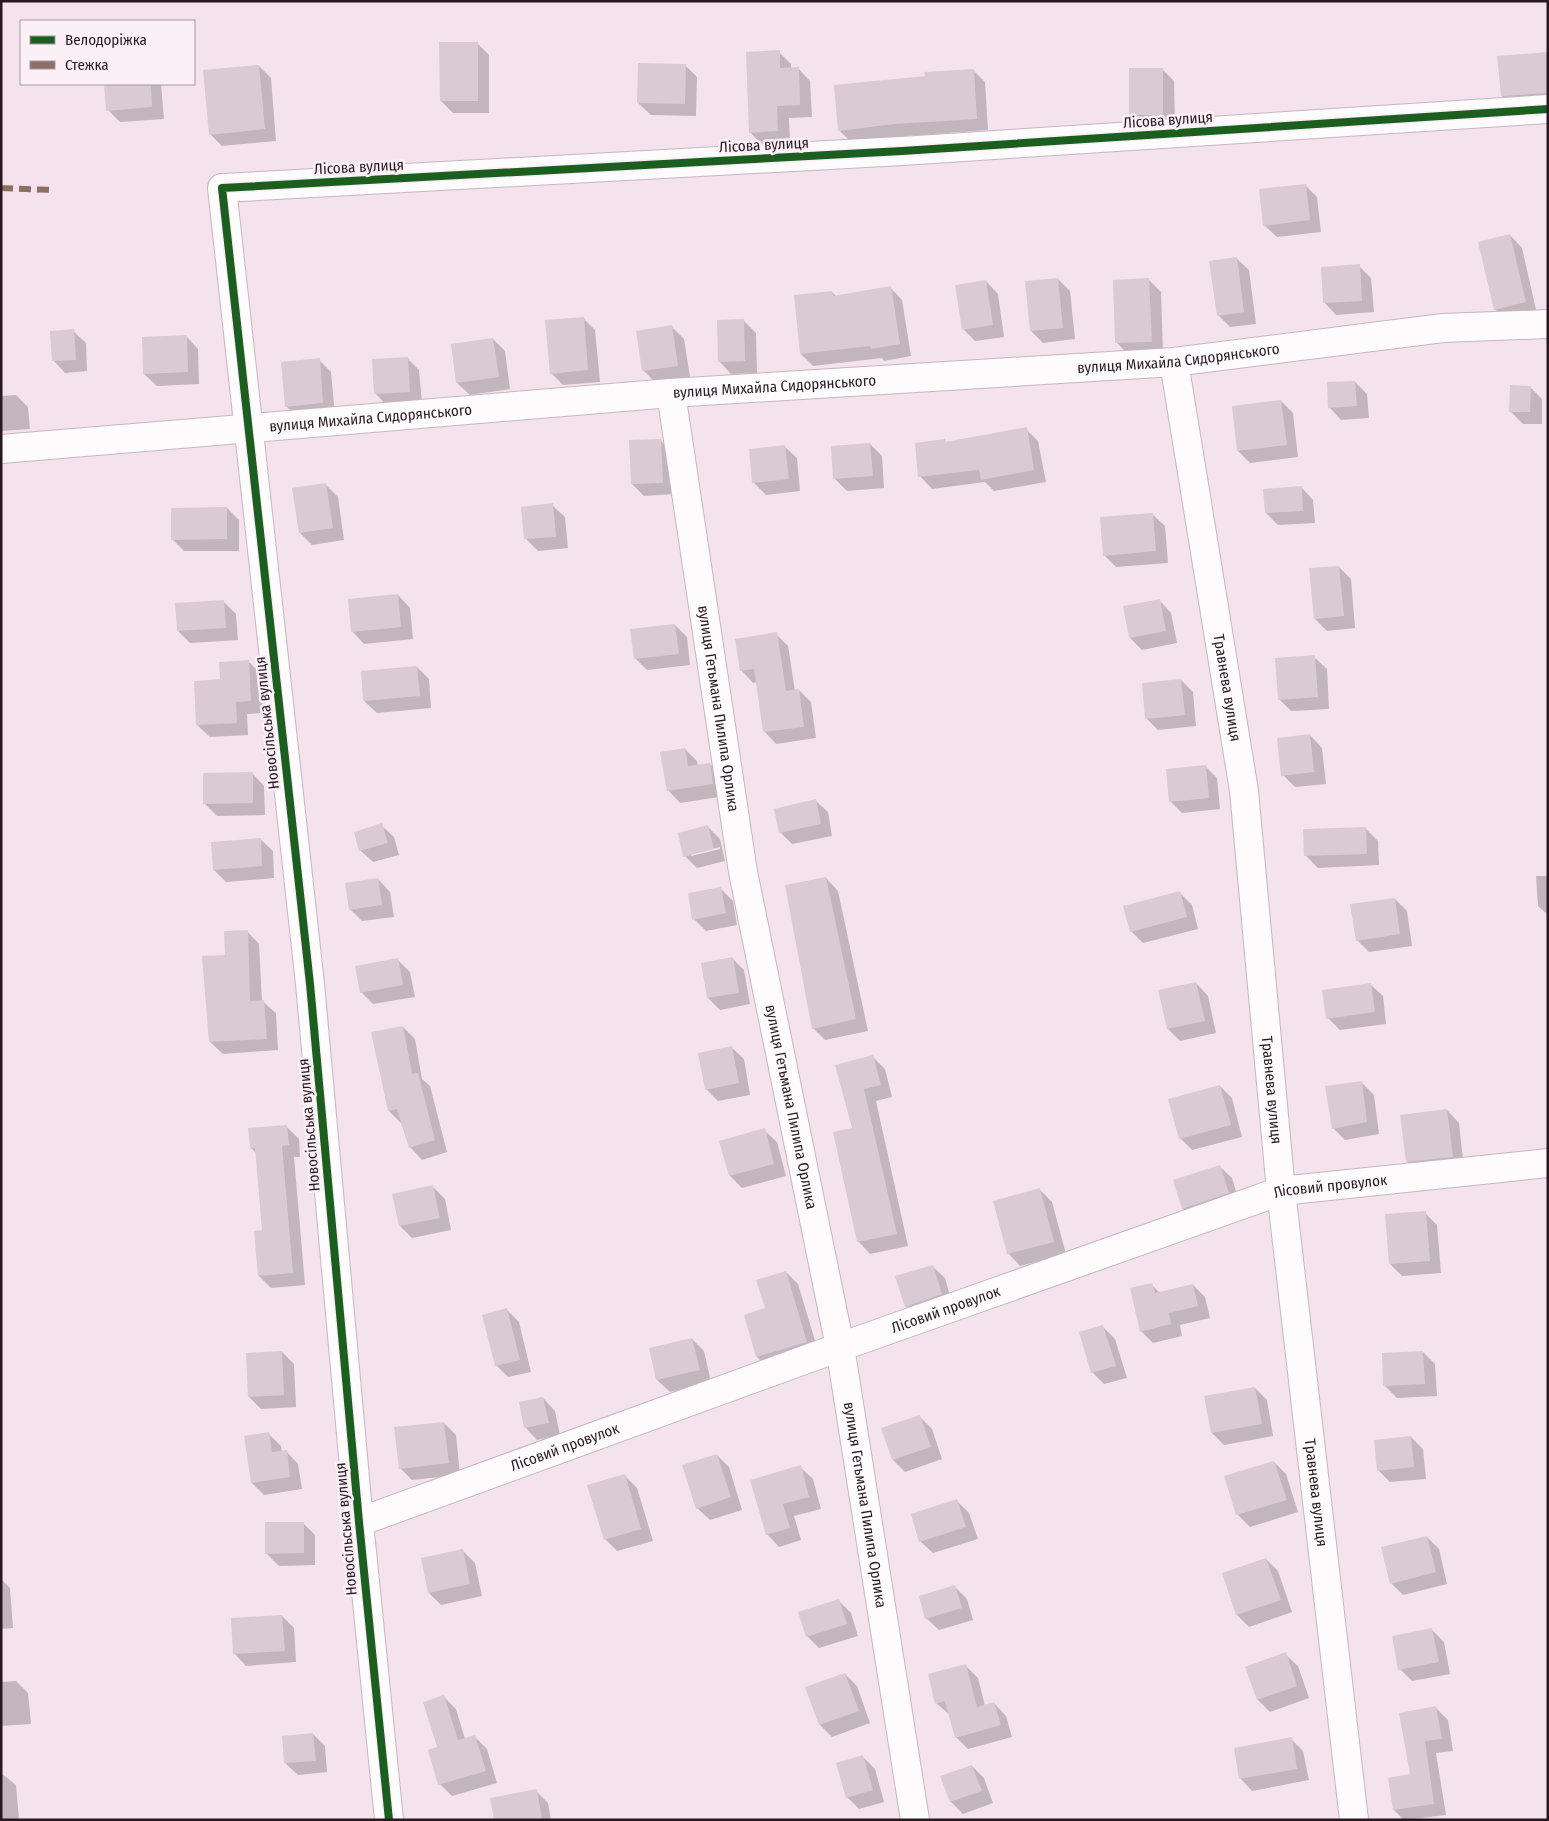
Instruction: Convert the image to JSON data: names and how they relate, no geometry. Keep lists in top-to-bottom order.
{
  "streets": {
    "street": [
      "Лісова вулиця",
      "вулиця Михайла Сидорянського",
      "Травнева вулиця",
      "вулиця Гетьмана Пилипа Орлика",
      "Новосільська вулиця",
      "Лісовий провулок"
    ]
  },
  "crossings": [
    ["Лісова вулиця", "вулиця Михайла Сидорянського"],
    ["Лісова вулиця", "Новосільська вулиця"],
    ["вулиця Михайла Сидорянського", "Травнева вулиця"],
    ["вулиця Михайла Сидорянського", "вулиця Гетьмана Пилипа Орлика"],
    ["вулиця Михайла Сидорянського", "Новосільська вулиця"],
    ["Травнева вулиця", "Лісовий провулок"],
    ["вулиця Гетьмана Пилипа Орлика", "Лісовий провулок"],
    ["Новосільська вулиця", "Лісовий провулок"]
  ],
  "legend": ["Велодоріжка", "Стежка"]
}
